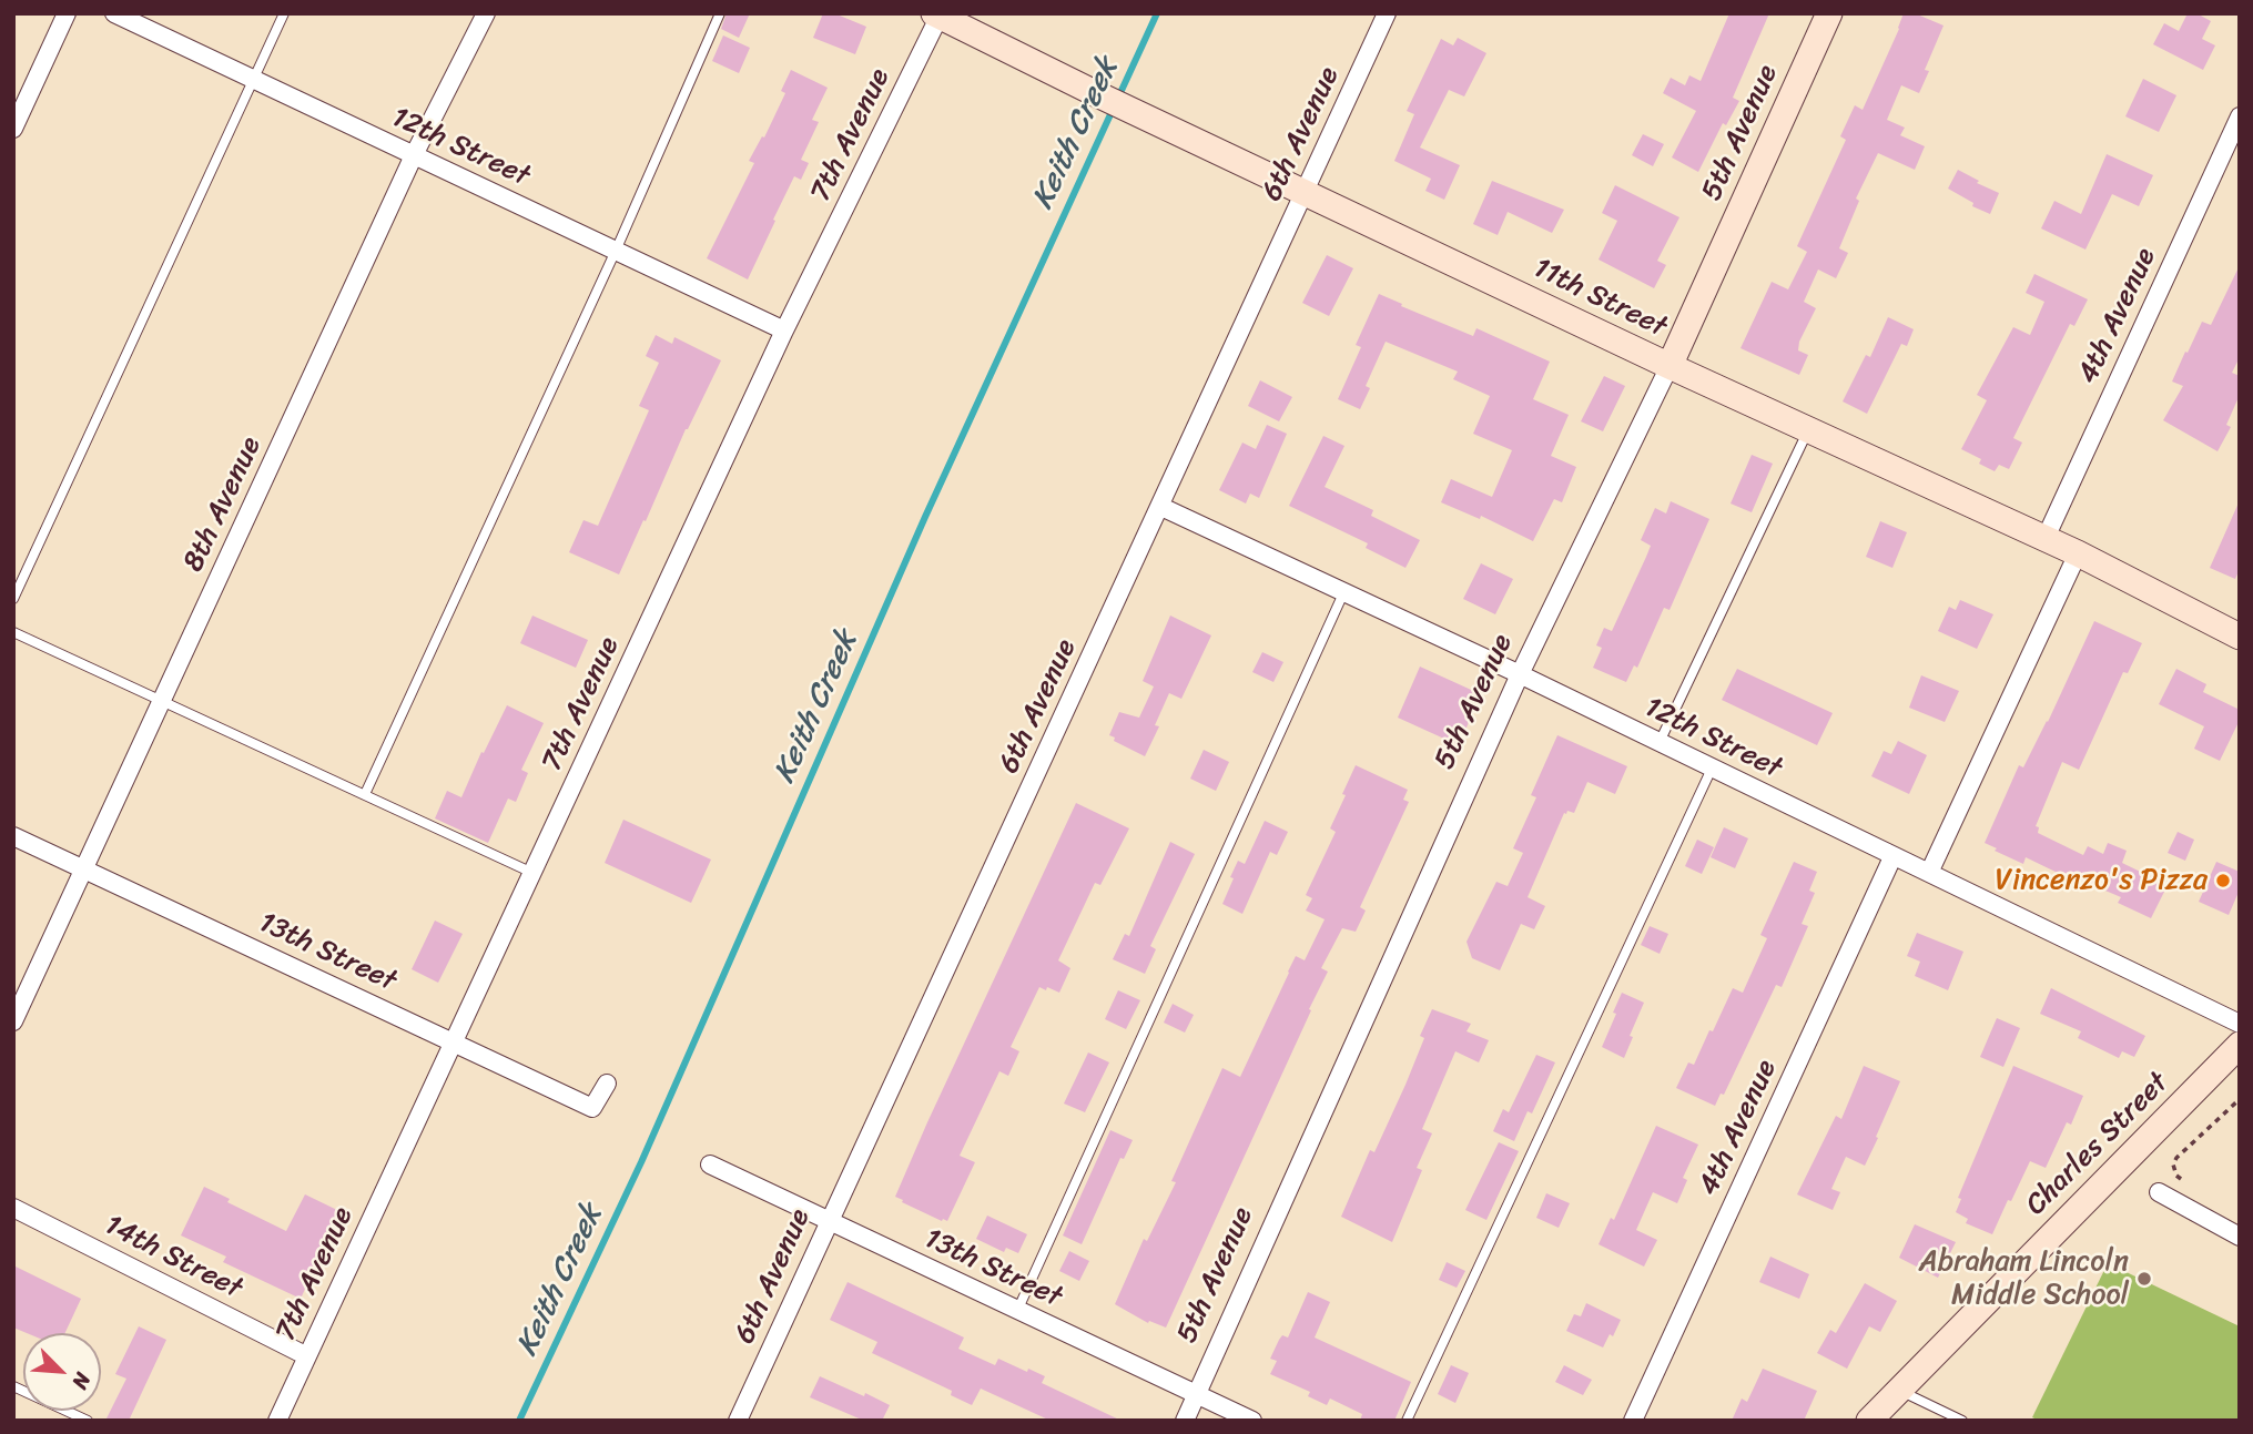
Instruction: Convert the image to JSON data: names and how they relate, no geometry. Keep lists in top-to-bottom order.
{
  "streets": {
    "main road": ["5th Avenue", "11th Street", "Charles Street"],
    "street": [
      "6th Avenue",
      "7th Avenue",
      "12th Street",
      "4th Avenue",
      "8th Avenue",
      "13th Street",
      "14th Street"
    ]
  },
  "crossings": [
    ["5th Avenue", "12th Street"],
    ["5th Avenue", "11th Street"],
    ["5th Avenue", "13th Street"],
    ["6th Avenue", "12th Street"],
    ["6th Avenue", "11th Street"],
    ["6th Avenue", "13th Street"],
    ["7th Avenue", "12th Street"],
    ["7th Avenue", "11th Street"],
    ["7th Avenue", "13th Street"],
    ["7th Avenue", "14th Street"],
    ["12th Street", "4th Avenue"],
    ["12th Street", "8th Avenue"],
    ["11th Street", "4th Avenue"],
    ["8th Avenue", "13th Street"]
  ],
  "water": ["Keith Creek"],
  "places": ["Vincenzo's Pizza", "Abraham Lincoln Middle School"],
  "north": "bottom right"
}
